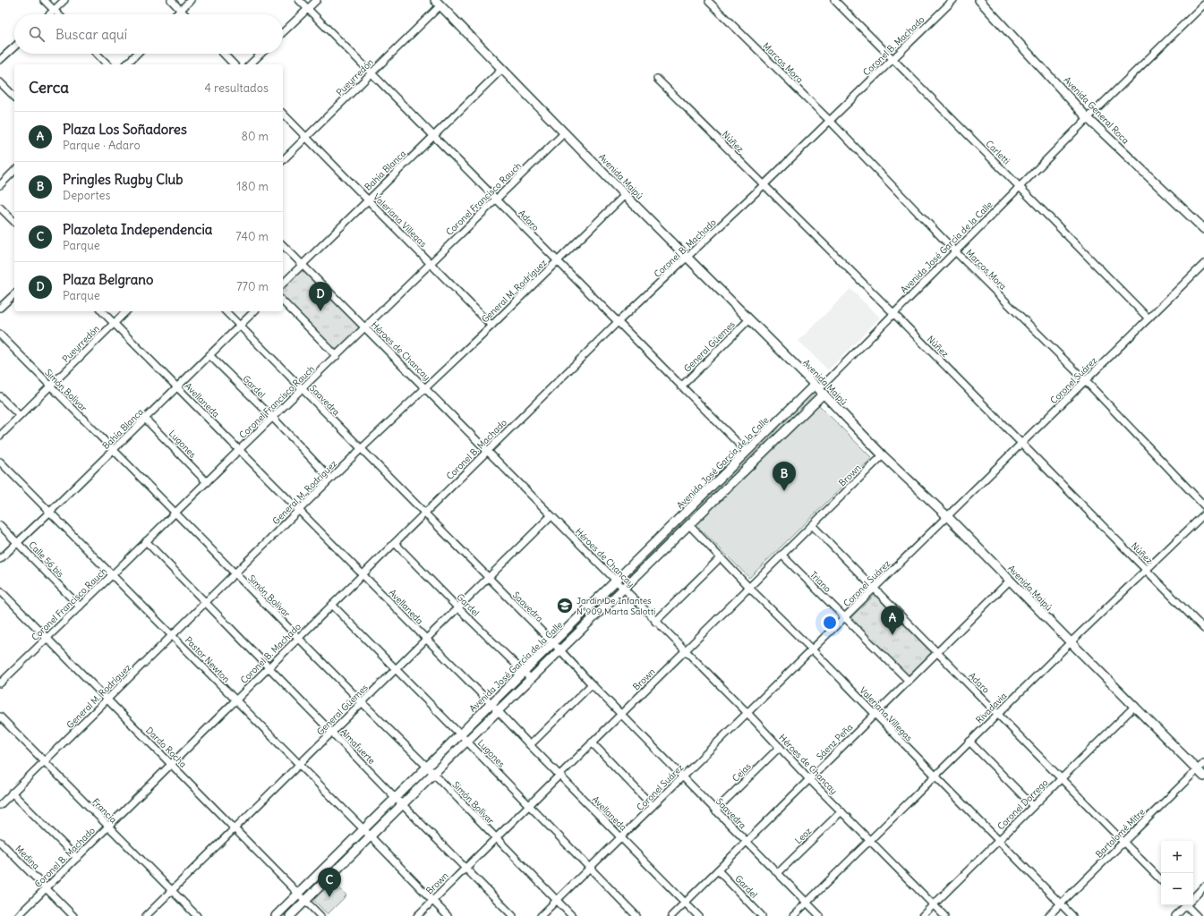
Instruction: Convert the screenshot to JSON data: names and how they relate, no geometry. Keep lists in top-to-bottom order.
{
  "streets": {
    "main road": ["Avenida General Roca", "Avenida Maipú", "Avenida José García de la Calle"],
    "street": [
      "Coronel B. Machado",
      "Marcos Mora",
      "Pueyrredón",
      "Núñez",
      "Carletti",
      "Bahía Blanca",
      "Coronel Francisco Rauch",
      "Valeriana Villegas",
      "Adaro",
      "General M. Rodríguez",
      "General Güemes",
      "Héroes de Chancay",
      "Coronel Suárez",
      "Gardel",
      "Simón Bolívar",
      "Avellaneda",
      "Saavedra",
      "Lugones",
      "Brown",
      "Calle 56 bis",
      "Triano",
      "Pastor Newton",
      "Rivadavia",
      "Sáenz Peña",
      "Almafuerte",
      "Dardo Rocha",
      "Cejas",
      "Coronel Dorrego",
      "Francia",
      "Bartolomé Mitre",
      "Leoz",
      "Medina"
    ]
  },
  "crossings": [
    ["Coronel B. Machado", "Marcos Mora"],
    ["Coronel B. Machado", "Núñez"],
    ["Coronel B. Machado", "Carletti"],
    ["Coronel B. Machado", "Avenida Maipú"],
    ["Coronel B. Machado", "Adaro"],
    ["Coronel B. Machado", "Héroes de Chancay"],
    ["Coronel B. Machado", "Gardel"],
    ["Coronel B. Machado", "Simón Bolívar"],
    ["Coronel B. Machado", "Avellaneda"],
    ["Coronel B. Machado", "Saavedra"],
    ["Coronel B. Machado", "Lugones"],
    ["Coronel B. Machado", "Pastor Newton"],
    ["Coronel B. Machado", "Almafuerte"],
    ["Coronel B. Machado", "Dardo Rocha"],
    ["Coronel B. Machado", "Francia"],
    ["Coronel B. Machado", "Medina"],
    ["Marcos Mora", "Avenida José García de la Calle"],
    ["Marcos Mora", "Coronel Suárez"],
    ["Pueyrredón", "Avenida Maipú"],
    ["Pueyrredón", "Valeriana Villegas"],
    ["Pueyrredón", "Adaro"],
    ["Pueyrredón", "Simón Bolívar"],
    ["Pueyrredón", "Avellaneda"],
    ["Avenida General Roca", "Avenida José García de la Calle"],
    ["Núñez", "Avenida José García de la Calle"],
    ["Núñez", "Coronel Suárez"],
    ["Núñez", "Rivadavia"],
    ["Carletti", "Avenida José García de la Calle"],
    ["Carletti", "Coronel Suárez"],
    ["Bahía Blanca", "Avenida Maipú"],
    ["Bahía Blanca", "Valeriana Villegas"],
    ["Bahía Blanca", "Adaro"],
    ["Bahía Blanca", "Héroes de Chancay"],
    ["Bahía Blanca", "Gardel"],
    ["Bahía Blanca", "Simón Bolívar"],
    ["Bahía Blanca", "Avellaneda"],
    ["Bahía Blanca", "Saavedra"],
    ["Bahía Blanca", "Lugones"],
    ["Bahía Blanca", "Calle 56 bis"],
    ["Bahía Blanca", "Pastor Newton"],
    ["Avenida Maipú", "Coronel Francisco Rauch"],
    ["Avenida Maipú", "Avenida José García de la Calle"],
    ["Avenida Maipú", "General M. Rodríguez"],
    ["Avenida Maipú", "General Güemes"],
    ["Avenida Maipú", "Coronel Suárez"],
    ["Avenida Maipú", "Brown"],
    ["Avenida Maipú", "Rivadavia"],
    ["Avenida Maipú", "Sáenz Peña"],
    ["Avenida Maipú", "Coronel Dorrego"],
    ["Avenida Maipú", "Bartolomé Mitre"],
    ["Coronel Francisco Rauch", "Valeriana Villegas"],
    ["Coronel Francisco Rauch", "Adaro"],
    ["Coronel Francisco Rauch", "Héroes de Chancay"],
    ["Coronel Francisco Rauch", "Gardel"],
    ["Coronel Francisco Rauch", "Simón Bolívar"],
    ["Coronel Francisco Rauch", "Avellaneda"],
    ["Coronel Francisco Rauch", "Saavedra"],
    ["Coronel Francisco Rauch", "Lugones"],
    ["Coronel Francisco Rauch", "Calle 56 bis"],
    ["Coronel Francisco Rauch", "Pastor Newton"],
    ["Coronel Francisco Rauch", "Almafuerte"],
    ["Coronel Francisco Rauch", "Dardo Rocha"],
    ["Valeriana Villegas", "Avenida José García de la Calle"],
    ["Valeriana Villegas", "General M. Rodríguez"],
    ["Valeriana Villegas", "Coronel Suárez"],
    ["Valeriana Villegas", "Brown"],
    ["Valeriana Villegas", "Rivadavia"],
    ["Valeriana Villegas", "Sáenz Peña"],
    ["Valeriana Villegas", "Coronel Dorrego"],
    ["Valeriana Villegas", "Bartolomé Mitre"],
    ["Adaro", "Avenida José García de la Calle"],
    ["Adaro", "General M. Rodríguez"],
    ["Adaro", "General Güemes"],
    ["Adaro", "Coronel Suárez"],
    ["Adaro", "Brown"],
    ["Adaro", "Rivadavia"],
    ["Adaro", "Sáenz Peña"],
    ["Adaro", "Coronel Dorrego"],
    ["Adaro", "Bartolomé Mitre"],
    ["Avenida José García de la Calle", "Héroes de Chancay"],
    ["Avenida José García de la Calle", "Gardel"],
    ["Avenida José García de la Calle", "Simón Bolívar"],
    ["Avenida José García de la Calle", "Avellaneda"],
    ["Avenida José García de la Calle", "Saavedra"],
    ["Avenida José García de la Calle", "Lugones"],
    ["Avenida José García de la Calle", "Pastor Newton"],
    ["Avenida José García de la Calle", "Almafuerte"],
    ["Avenida José García de la Calle", "Dardo Rocha"],
    ["General M. Rodríguez", "Héroes de Chancay"],
    ["General M. Rodríguez", "Gardel"],
    ["General M. Rodríguez", "Simón Bolívar"],
    ["General M. Rodríguez", "Avellaneda"],
    ["General M. Rodríguez", "Saavedra"],
    ["General M. Rodríguez", "Pastor Newton"],
    ["General M. Rodríguez", "Almafuerte"],
    ["General M. Rodríguez", "Dardo Rocha"],
    ["General M. Rodríguez", "Francia"],
    ["General Güemes", "Héroes de Chancay"],
    ["General Güemes", "Gardel"],
    ["General Güemes", "Simón Bolívar"],
    ["General Güemes", "Avellaneda"],
    ["General Güemes", "Saavedra"],
    ["General Güemes", "Lugones"],
    ["General Güemes", "Pastor Newton"],
    ["General Güemes", "Almafuerte"],
    ["General Güemes", "Dardo Rocha"],
    ["General Güemes", "Francia"],
    ["Héroes de Chancay", "Coronel Suárez"],
    ["Héroes de Chancay", "Brown"],
    ["Héroes de Chancay", "Rivadavia"],
    ["Héroes de Chancay", "Sáenz Peña"],
    ["Héroes de Chancay", "Cejas"],
    ["Héroes de Chancay", "Coronel Dorrego"],
    ["Héroes de Chancay", "Leoz"],
    ["Coronel Suárez", "Simón Bolívar"],
    ["Coronel Suárez", "Avellaneda"],
    ["Coronel Suárez", "Saavedra"],
    ["Coronel Suárez", "Lugones"],
    ["Coronel Suárez", "Triano"],
    ["Gardel", "Sáenz Peña"],
    ["Simón Bolívar", "Brown"],
    ["Avellaneda", "Brown"],
    ["Avellaneda", "Sáenz Peña"],
    ["Saavedra", "Brown"],
    ["Saavedra", "Rivadavia"],
    ["Saavedra", "Sáenz Peña"],
    ["Saavedra", "Cejas"],
    ["Saavedra", "Leoz"],
    ["Lugones", "Brown"],
    ["Brown", "Triano"],
    ["Brown", "Pastor Newton"],
    ["Brown", "Almafuerte"],
    ["Triano", "Sáenz Peña"]
  ],
  "places": {
    "school or university": ["Jardín De Infantes Nº909 Marta Salotti"]
  },
  "page": {
    "search": "Buscar aquí",
    "heading": ["Cerca", "4 resultados"],
    "list": [
      {
        "mark": "A",
        "name": "Plaza Los Soñadores",
        "note": "Parque · Adaro",
        "value": "80 m"
      },
      {
        "mark": "B",
        "name": "Pringles Rugby Club",
        "note": "Deportes",
        "value": "180 m"
      },
      {
        "mark": "C",
        "name": "Plazoleta Independencia",
        "note": "Parque",
        "value": "740 m"
      },
      {
        "mark": "D",
        "name": "Plaza Belgrano",
        "note": "Parque",
        "value": "770 m"
      }
    ],
    "pins": [
      "D",
      "B",
      "A",
      "C"
    ],
    "map_buttons": ["+", "−"]
  }
}
